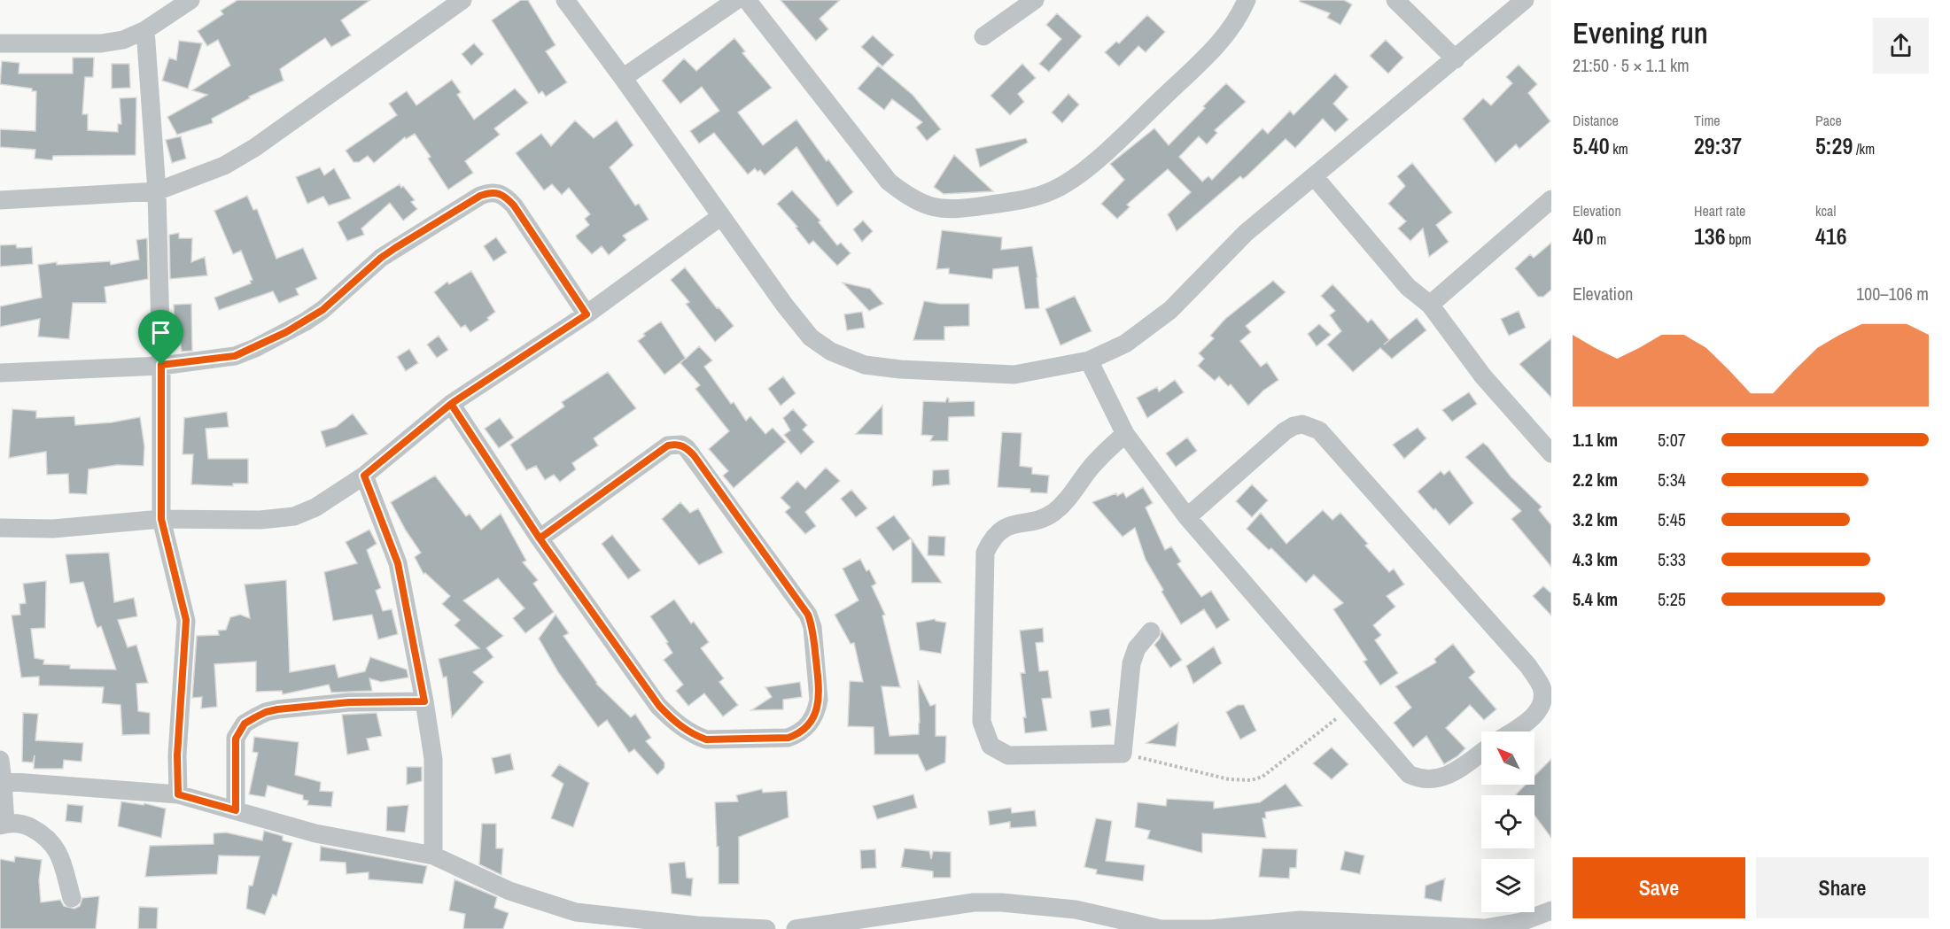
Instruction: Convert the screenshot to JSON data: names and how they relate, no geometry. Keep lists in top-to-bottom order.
{
  "north": "top left",
  "page": {
    "heading": ["Evening run", "21:50 · 5 × 1.1 km"],
    "stats": [
      ["Distance", "5.40 km"],
      ["Time", "29:37"],
      ["Pace", "5:29 /km"],
      ["Elevation", "40 m"],
      ["Heart rate", "136 bpm"],
      ["kcal", "416"]
    ],
    "chart": ["Elevation", "100–106 m"],
    "list": [
      {
        "name": "1.1 km",
        "note": "5:07"
      },
      {
        "name": "2.2 km",
        "note": "5:34"
      },
      {
        "name": "3.2 km",
        "note": "5:45"
      },
      {
        "name": "4.3 km",
        "note": "5:33"
      },
      {
        "name": "5.4 km",
        "note": "5:25"
      }
    ],
    "buttons": ["Save", "Share"]
  }
}
